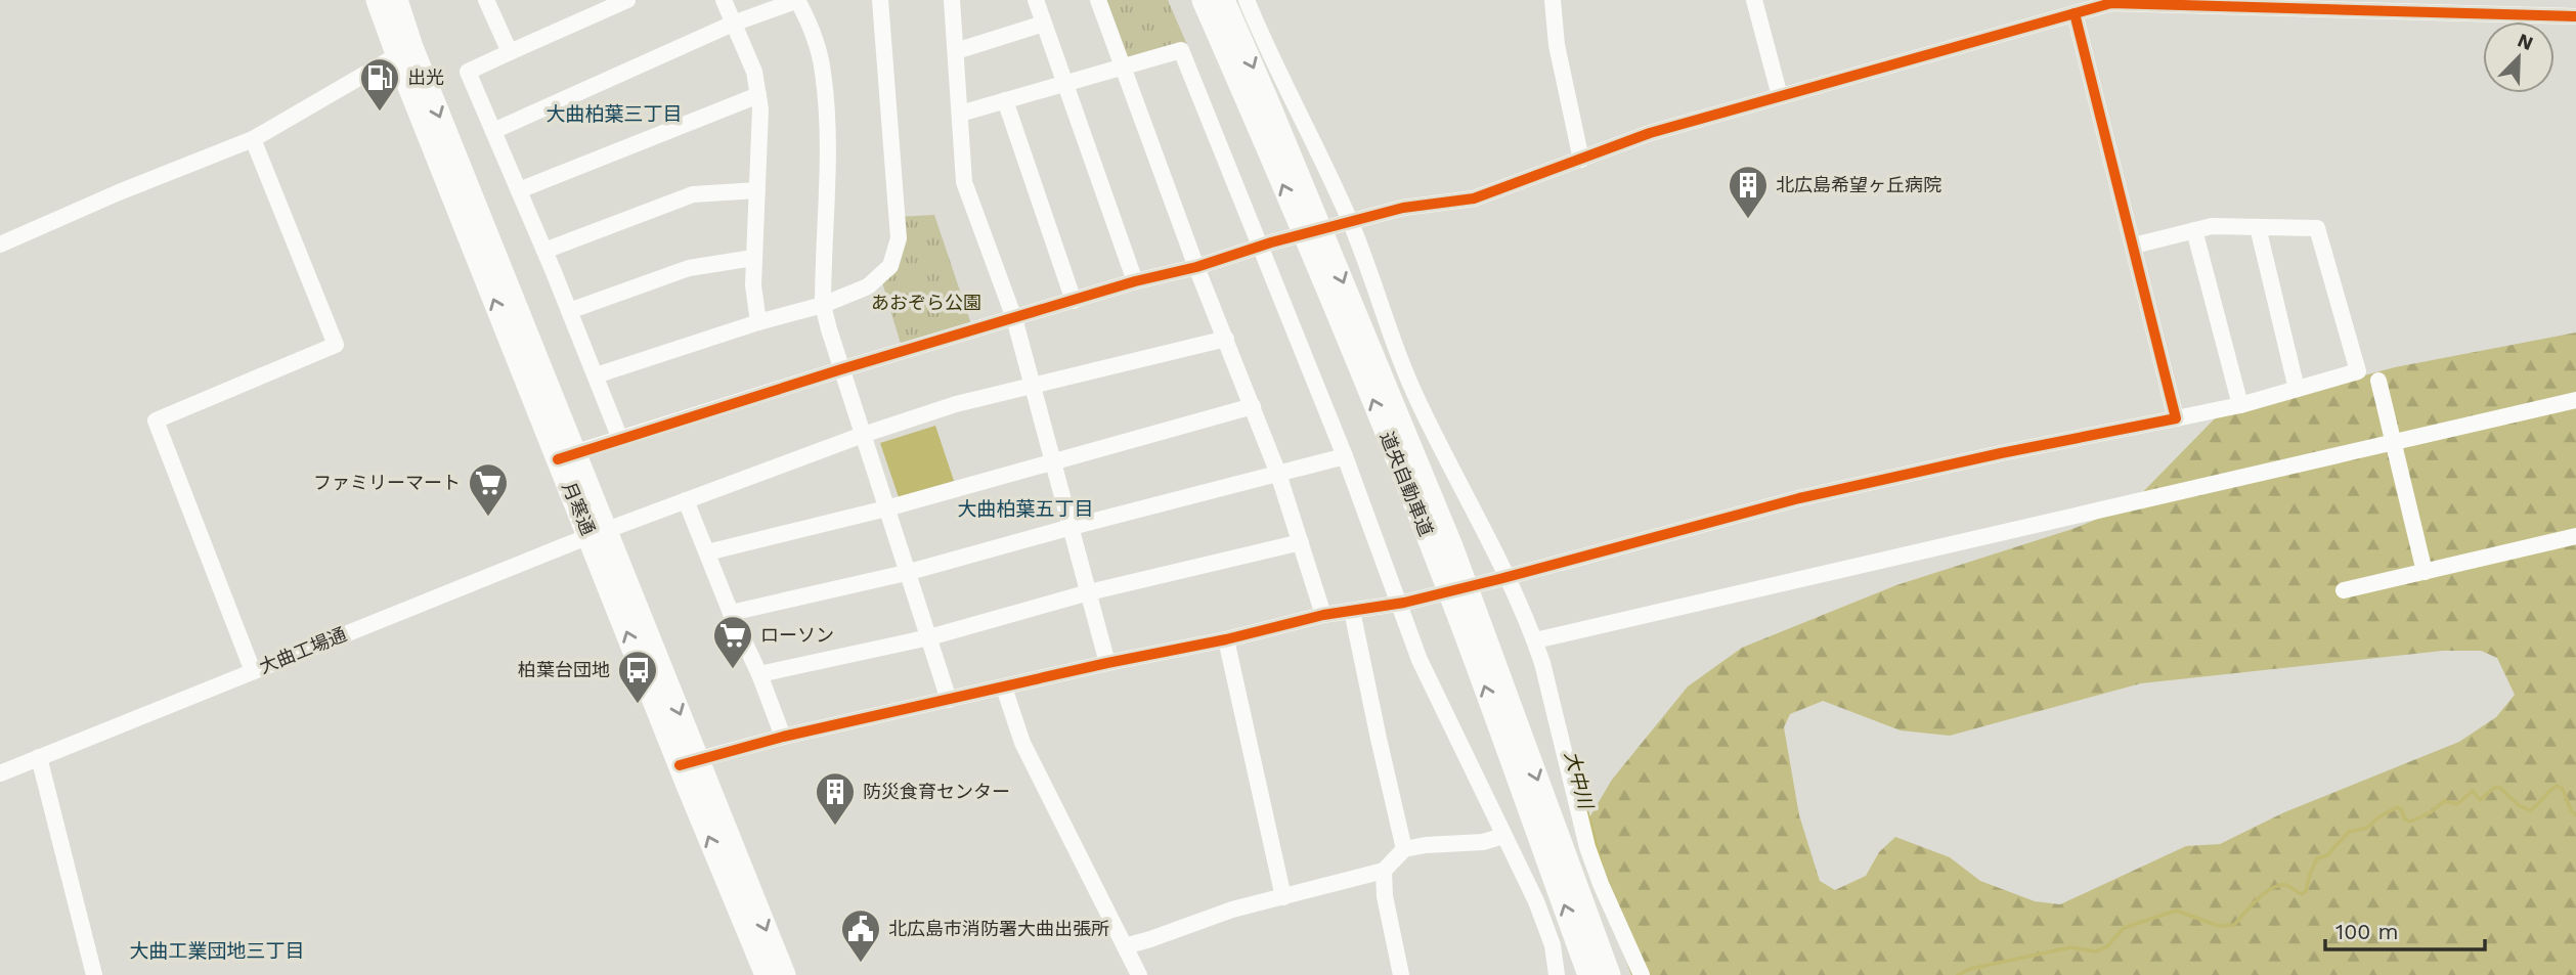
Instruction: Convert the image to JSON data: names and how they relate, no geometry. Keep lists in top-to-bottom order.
{
  "streets": {
    "highway": ["道央自動車道", "月寒通"],
    "street": ["大曲工場通"]
  },
  "crossings": [
    ["月寒通", "大曲工場通"]
  ],
  "districts": ["大曲柏葉三丁目", "大曲柏葉五丁目", "大曲工業団地三丁目"],
  "water": ["大中川"],
  "parks": ["あおぞら公園"],
  "places": {
    "fuel station": ["出光"],
    "building": ["北広島希望ヶ丘病院", "防災食育センター"],
    "supermarket": ["ファミリーマート", "ローソン"],
    "bus stop": ["柏葉台団地"],
    "public building": ["北広島市消防署大曲出張所"]
  },
  "scale_bar": "100 m",
  "north": "top right"
}
